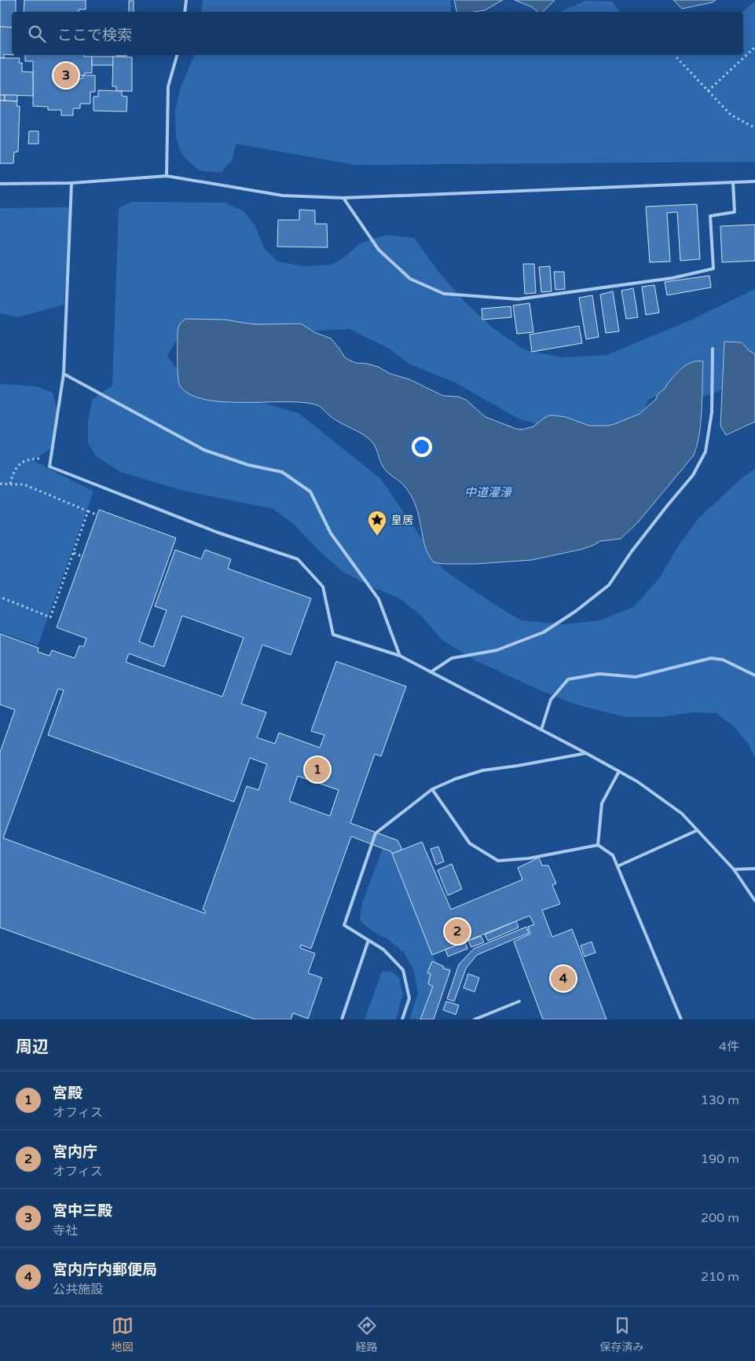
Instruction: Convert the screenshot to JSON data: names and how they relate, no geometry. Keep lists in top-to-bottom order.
{
  "water": ["中道灌濠"],
  "places": {
    "place": ["皇居"]
  },
  "page": {
    "search": "ここで検索",
    "pins": [
      "3",
      "1",
      "2",
      "4"
    ],
    "heading": ["周辺", "4件"],
    "list": [
      {
        "mark": "1",
        "name": "宮殿",
        "note": "オフィス",
        "value": "130 m"
      },
      {
        "mark": "2",
        "name": "宮内庁",
        "note": "オフィス",
        "value": "190 m"
      },
      {
        "mark": "3",
        "name": "宮中三殿",
        "note": "寺社",
        "value": "200 m"
      },
      {
        "mark": "4",
        "name": "宮内庁内郵便局",
        "note": "公共施設",
        "value": "210 m"
      }
    ],
    "nav": ["地図", "経路", "保存済み"]
  }
}
